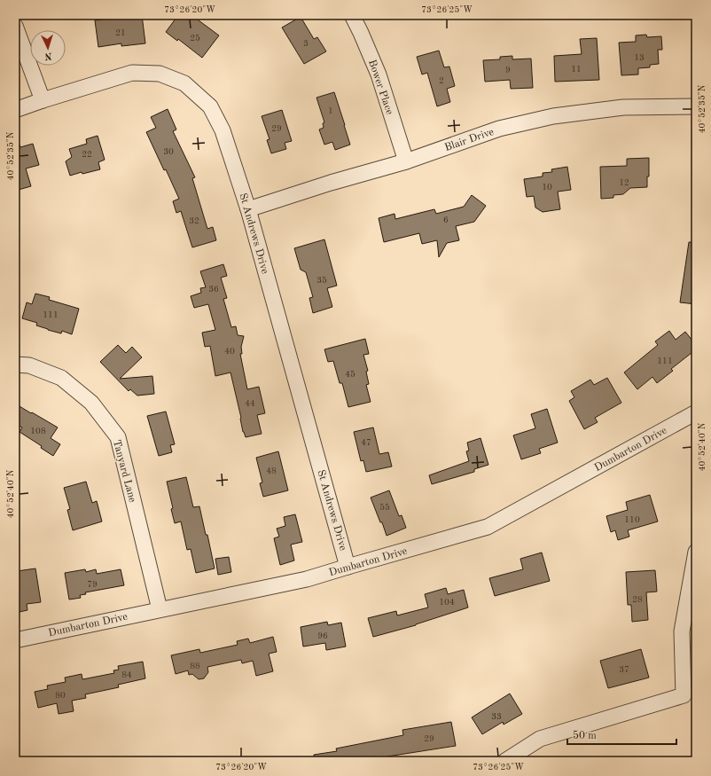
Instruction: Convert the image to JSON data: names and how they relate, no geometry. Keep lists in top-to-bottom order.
{
  "streets": {
    "street": [
      "Bower Place",
      "Blair Drive",
      "St Andrews Drive",
      "Dumbarton Drive",
      "Tanyard Lane"
    ]
  },
  "crossings": [
    ["Bower Place", "Blair Drive"],
    ["Blair Drive", "St Andrews Drive"],
    ["St Andrews Drive", "Dumbarton Drive"],
    ["Dumbarton Drive", "Tanyard Lane"]
  ],
  "house_numbers": [
    "21",
    "25",
    "3",
    "13",
    "11",
    "9",
    "2",
    "1",
    "29",
    "30",
    "22",
    "12",
    "10",
    "6",
    "32",
    "35",
    "36",
    "111",
    "40",
    "111",
    "45",
    "44",
    "108",
    "47",
    "48",
    "55",
    "110",
    "79",
    "28",
    "104",
    "96",
    "88",
    "37",
    "84",
    "80",
    "33",
    "29"
  ],
  "scale_bar": "50 m",
  "north": "bottom",
  "coordinates": [
    "73°26'20\"W",
    "73°26'25\"W",
    "40°52'35\"N",
    "40°52'40\"N"
  ]
}
